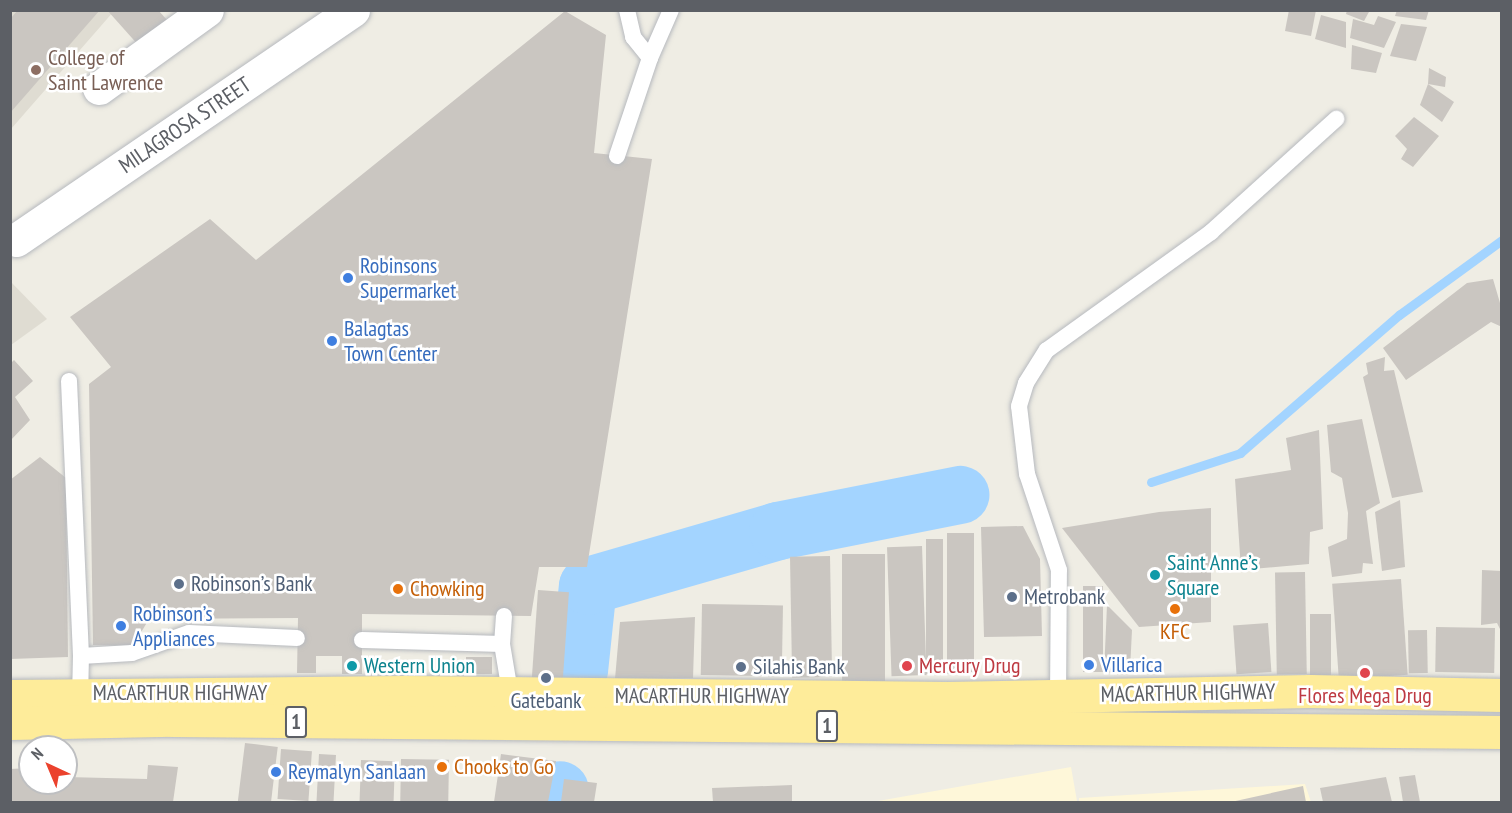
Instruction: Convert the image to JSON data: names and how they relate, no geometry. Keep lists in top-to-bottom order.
{
  "streets": {
    "highway": ["MACARTHUR HIGHWAY", "1"],
    "street": ["MILAGROSA STREET"]
  },
  "places": [
    "College of Saint Lawrence",
    "Robinsons Supermarket",
    "Balagtas Town Center",
    "Saint Anne’s Square",
    "Robinson’s Bank",
    "Chowking",
    "Metrobank",
    "KFC",
    "Robinson’s Appliances",
    "Villarica",
    "Western Union",
    "Mercury Drug",
    "Silahis Bank",
    "Flores Mega Drug",
    "Gatebank",
    "Chooks to Go",
    "Reymalyn Sanlaan"
  ],
  "north": "top left"
}
